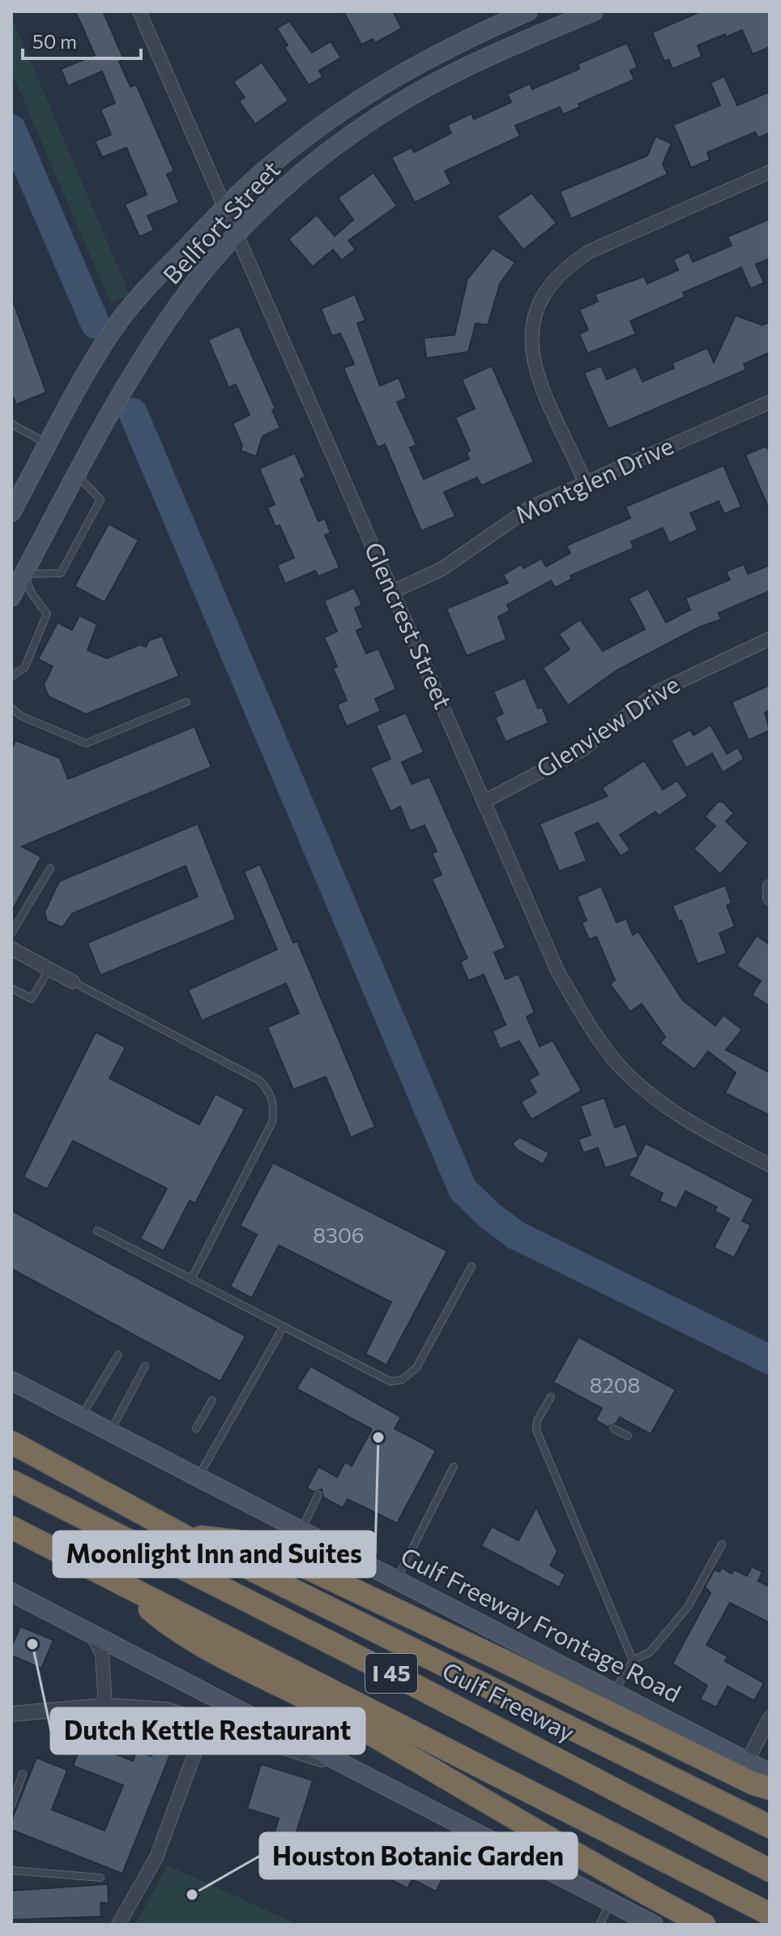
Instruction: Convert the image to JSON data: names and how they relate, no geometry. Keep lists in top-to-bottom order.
{
  "streets": {
    "highway": ["I 45", "Gulf Freeway"],
    "main road": ["Bellfort Street", "Gulf Freeway Frontage Road"],
    "street": ["Montglen Drive", "Glencrest Street", "Glenview Drive"]
  },
  "crossings": [
    ["Bellfort Street", "Glencrest Street"],
    ["Montglen Drive", "Glencrest Street"],
    ["Glencrest Street", "Glenview Drive"]
  ],
  "places": ["Moonlight Inn and Suites", "Dutch Kettle Restaurant", "Houston Botanic Garden"],
  "house_numbers": ["8306", "8208"],
  "scale_bar": "50 m"
}
